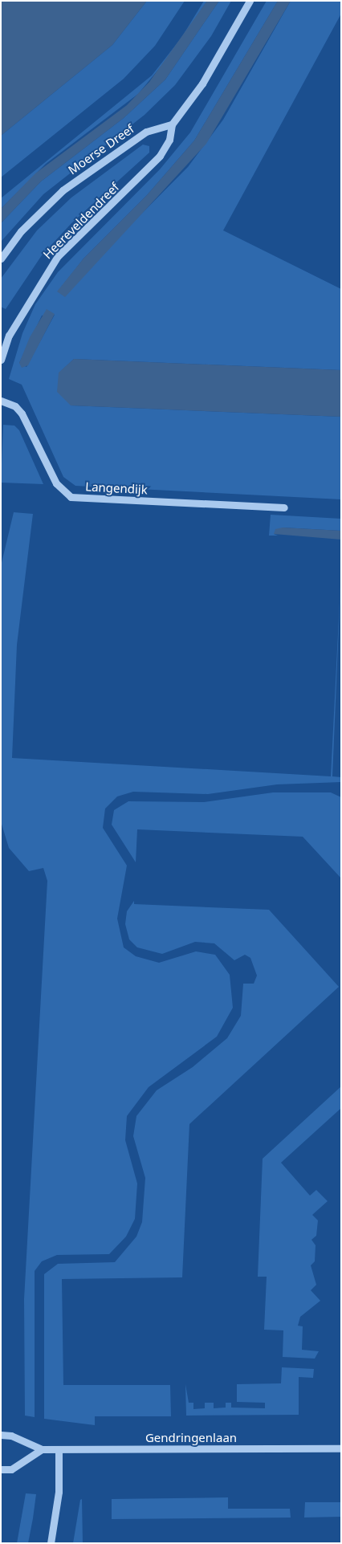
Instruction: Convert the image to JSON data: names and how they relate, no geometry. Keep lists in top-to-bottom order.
{
  "streets": {
    "street": [
      "Moerse Dreef",
      "Heereveldendreef",
      "Langendijk",
      "Gendringenlaan"
    ]
  },
  "crossings": [
    ["Moerse Dreef", "Heereveldendreef"]
  ]
}
